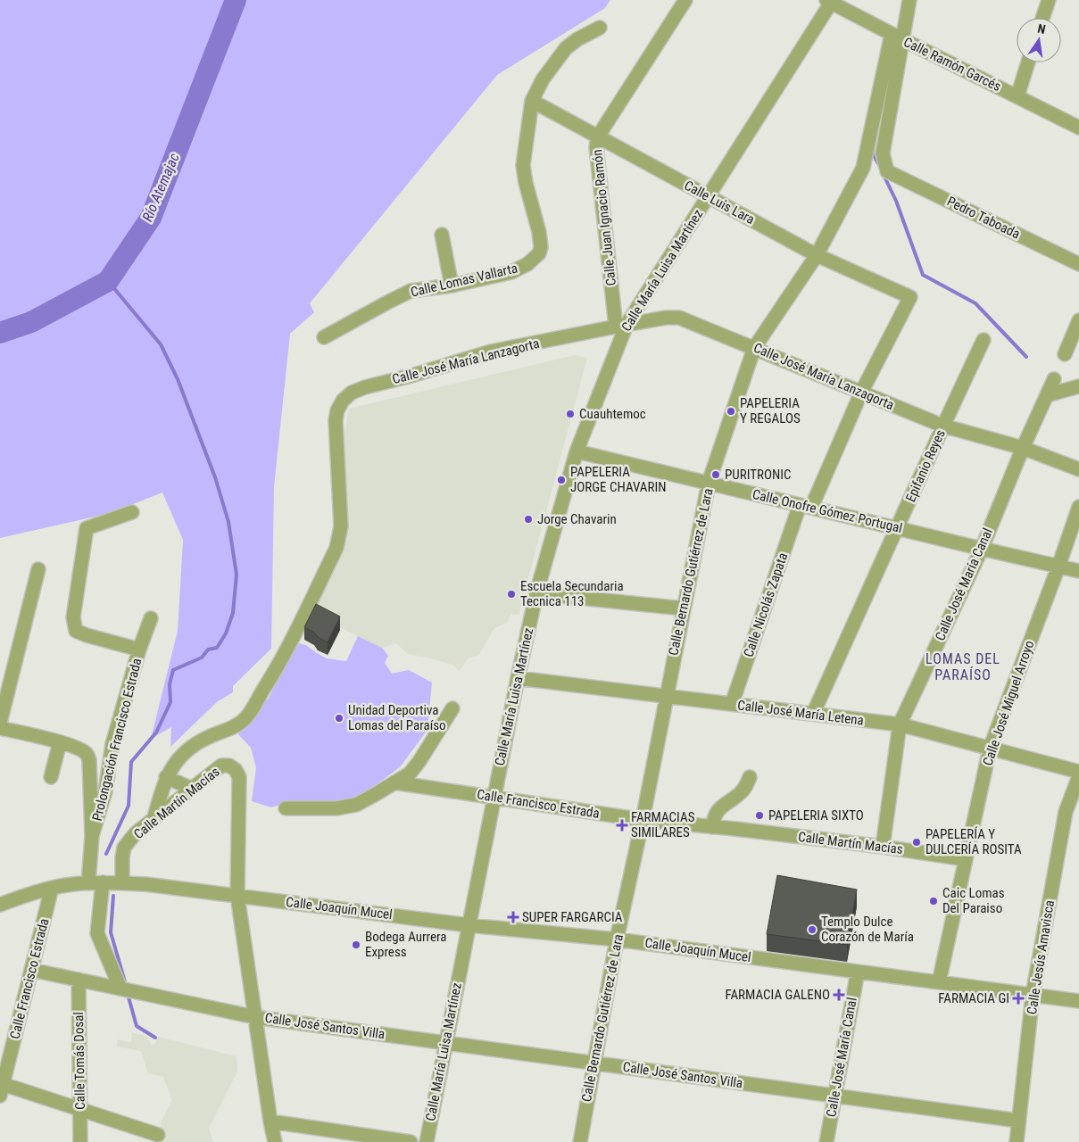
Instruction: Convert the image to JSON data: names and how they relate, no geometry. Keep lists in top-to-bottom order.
{
  "streets": {
    "street": [
      "Calle Ramón Garcés",
      "Calle Luis Lara",
      "Calle Juan Ignacio Ramón",
      "Pedro Taboada",
      "Calle María Luisa Martínez",
      "Calle Lomas Vallarta",
      "Calle José María Lanzagorta",
      "Epifanio Reyes",
      "Calle Onofre Gómez Portugal",
      "Calle Bernardo Gutiérrez de Lara",
      "Calle José María Canal",
      "Calle Nicolás Zapata",
      "Calle José Miguel Arroyo",
      "Calle José María Letena",
      "Prolongación Francisco Estrada",
      "Calle Martín Macías",
      "Calle Francisco Estrada",
      "Calle Joaquín Mucel",
      "Calle Jesús Amavisca",
      "Calle José Santos Villa",
      "Calle Tomás Dosal"
    ]
  },
  "crossings": [
    ["Calle Ramón Garcés", "Calle María Luisa Martínez"],
    ["Calle Ramón Garcés", "Calle Bernardo Gutiérrez de Lara"],
    ["Calle Luis Lara", "Calle Juan Ignacio Ramón"],
    ["Calle Luis Lara", "Calle María Luisa Martínez"],
    ["Calle Luis Lara", "Calle Lomas Vallarta"],
    ["Calle Luis Lara", "Calle Bernardo Gutiérrez de Lara"],
    ["Calle Luis Lara", "Calle Nicolás Zapata"],
    ["Calle Juan Ignacio Ramón", "Calle María Luisa Martínez"],
    ["Calle Juan Ignacio Ramón", "Calle José María Lanzagorta"],
    ["Pedro Taboada", "Calle Bernardo Gutiérrez de Lara"],
    ["Calle María Luisa Martínez", "Calle José María Lanzagorta"],
    ["Calle María Luisa Martínez", "Calle Onofre Gómez Portugal"],
    ["Calle María Luisa Martínez", "Calle José María Letena"],
    ["Calle María Luisa Martínez", "Calle Francisco Estrada"],
    ["Calle María Luisa Martínez", "Calle Joaquín Mucel"],
    ["Calle María Luisa Martínez", "Calle José Santos Villa"],
    ["Calle José María Lanzagorta", "Epifanio Reyes"],
    ["Calle José María Lanzagorta", "Calle Bernardo Gutiérrez de Lara"],
    ["Calle José María Lanzagorta", "Calle José María Canal"],
    ["Calle José María Lanzagorta", "Calle Nicolás Zapata"],
    ["Calle José María Lanzagorta", "Calle Martín Macías"],
    ["Epifanio Reyes", "Calle Onofre Gómez Portugal"],
    ["Epifanio Reyes", "Calle José María Letena"],
    ["Calle Onofre Gómez Portugal", "Calle Bernardo Gutiérrez de Lara"],
    ["Calle Onofre Gómez Portugal", "Calle José María Canal"],
    ["Calle Onofre Gómez Portugal", "Calle Nicolás Zapata"],
    ["Calle Onofre Gómez Portugal", "Calle José Miguel Arroyo"],
    ["Calle Bernardo Gutiérrez de Lara", "Calle José María Letena"],
    ["Calle Bernardo Gutiérrez de Lara", "Calle Francisco Estrada"],
    ["Calle Bernardo Gutiérrez de Lara", "Calle Joaquín Mucel"],
    ["Calle Bernardo Gutiérrez de Lara", "Calle José Santos Villa"],
    ["Calle José María Canal", "Calle José María Letena"],
    ["Calle José María Canal", "Calle Martín Macías"],
    ["Calle José María Canal", "Calle Joaquín Mucel"],
    ["Calle José María Canal", "Calle José Santos Villa"],
    ["Calle Nicolás Zapata", "Calle José María Letena"],
    ["Calle José Miguel Arroyo", "Calle José María Letena"],
    ["Calle José Miguel Arroyo", "Calle Martín Macías"],
    ["Calle José Miguel Arroyo", "Calle Joaquín Mucel"],
    ["Calle Martín Macías", "Calle Francisco Estrada"],
    ["Calle Martín Macías", "Calle Joaquín Mucel"],
    ["Calle Martín Macías", "Calle José Santos Villa"],
    ["Calle Francisco Estrada", "Calle Joaquín Mucel"],
    ["Calle Francisco Estrada", "Calle José Santos Villa"],
    ["Calle Joaquín Mucel", "Calle Jesús Amavisca"],
    ["Calle Jesús Amavisca", "Calle José Santos Villa"],
    ["Calle José Santos Villa", "Calle Tomás Dosal"]
  ],
  "districts": ["LOMAS DEL PARAÍSO"],
  "water": ["Río Atemajac"],
  "places": {
    "other": [
      "PAPELERIA Y REGALOS",
      "Cuauhtemoc",
      "PURITRONIC",
      "PAPELERIA JORGE CHAVARIN",
      "Jorge Chavarin",
      "Escuela Secundaria Tecnica 113",
      "Unidad Deportiva Lomas del Paraíso",
      "PAPELERIA SIXTO",
      "PAPELERÍA Y DULCERÍA ROSITA",
      "Caic Lomas Del Paraiso",
      "Templo Dulce Corazón de María",
      "Bodega Aurrera Express"
    ],
    "health": [
      "FARMACIAS SIMILARES",
      "SUPER FARGARCIA",
      "FARMACIA GALENO",
      "FARMACIA GI"
    ]
  },
  "north": "top"
}
